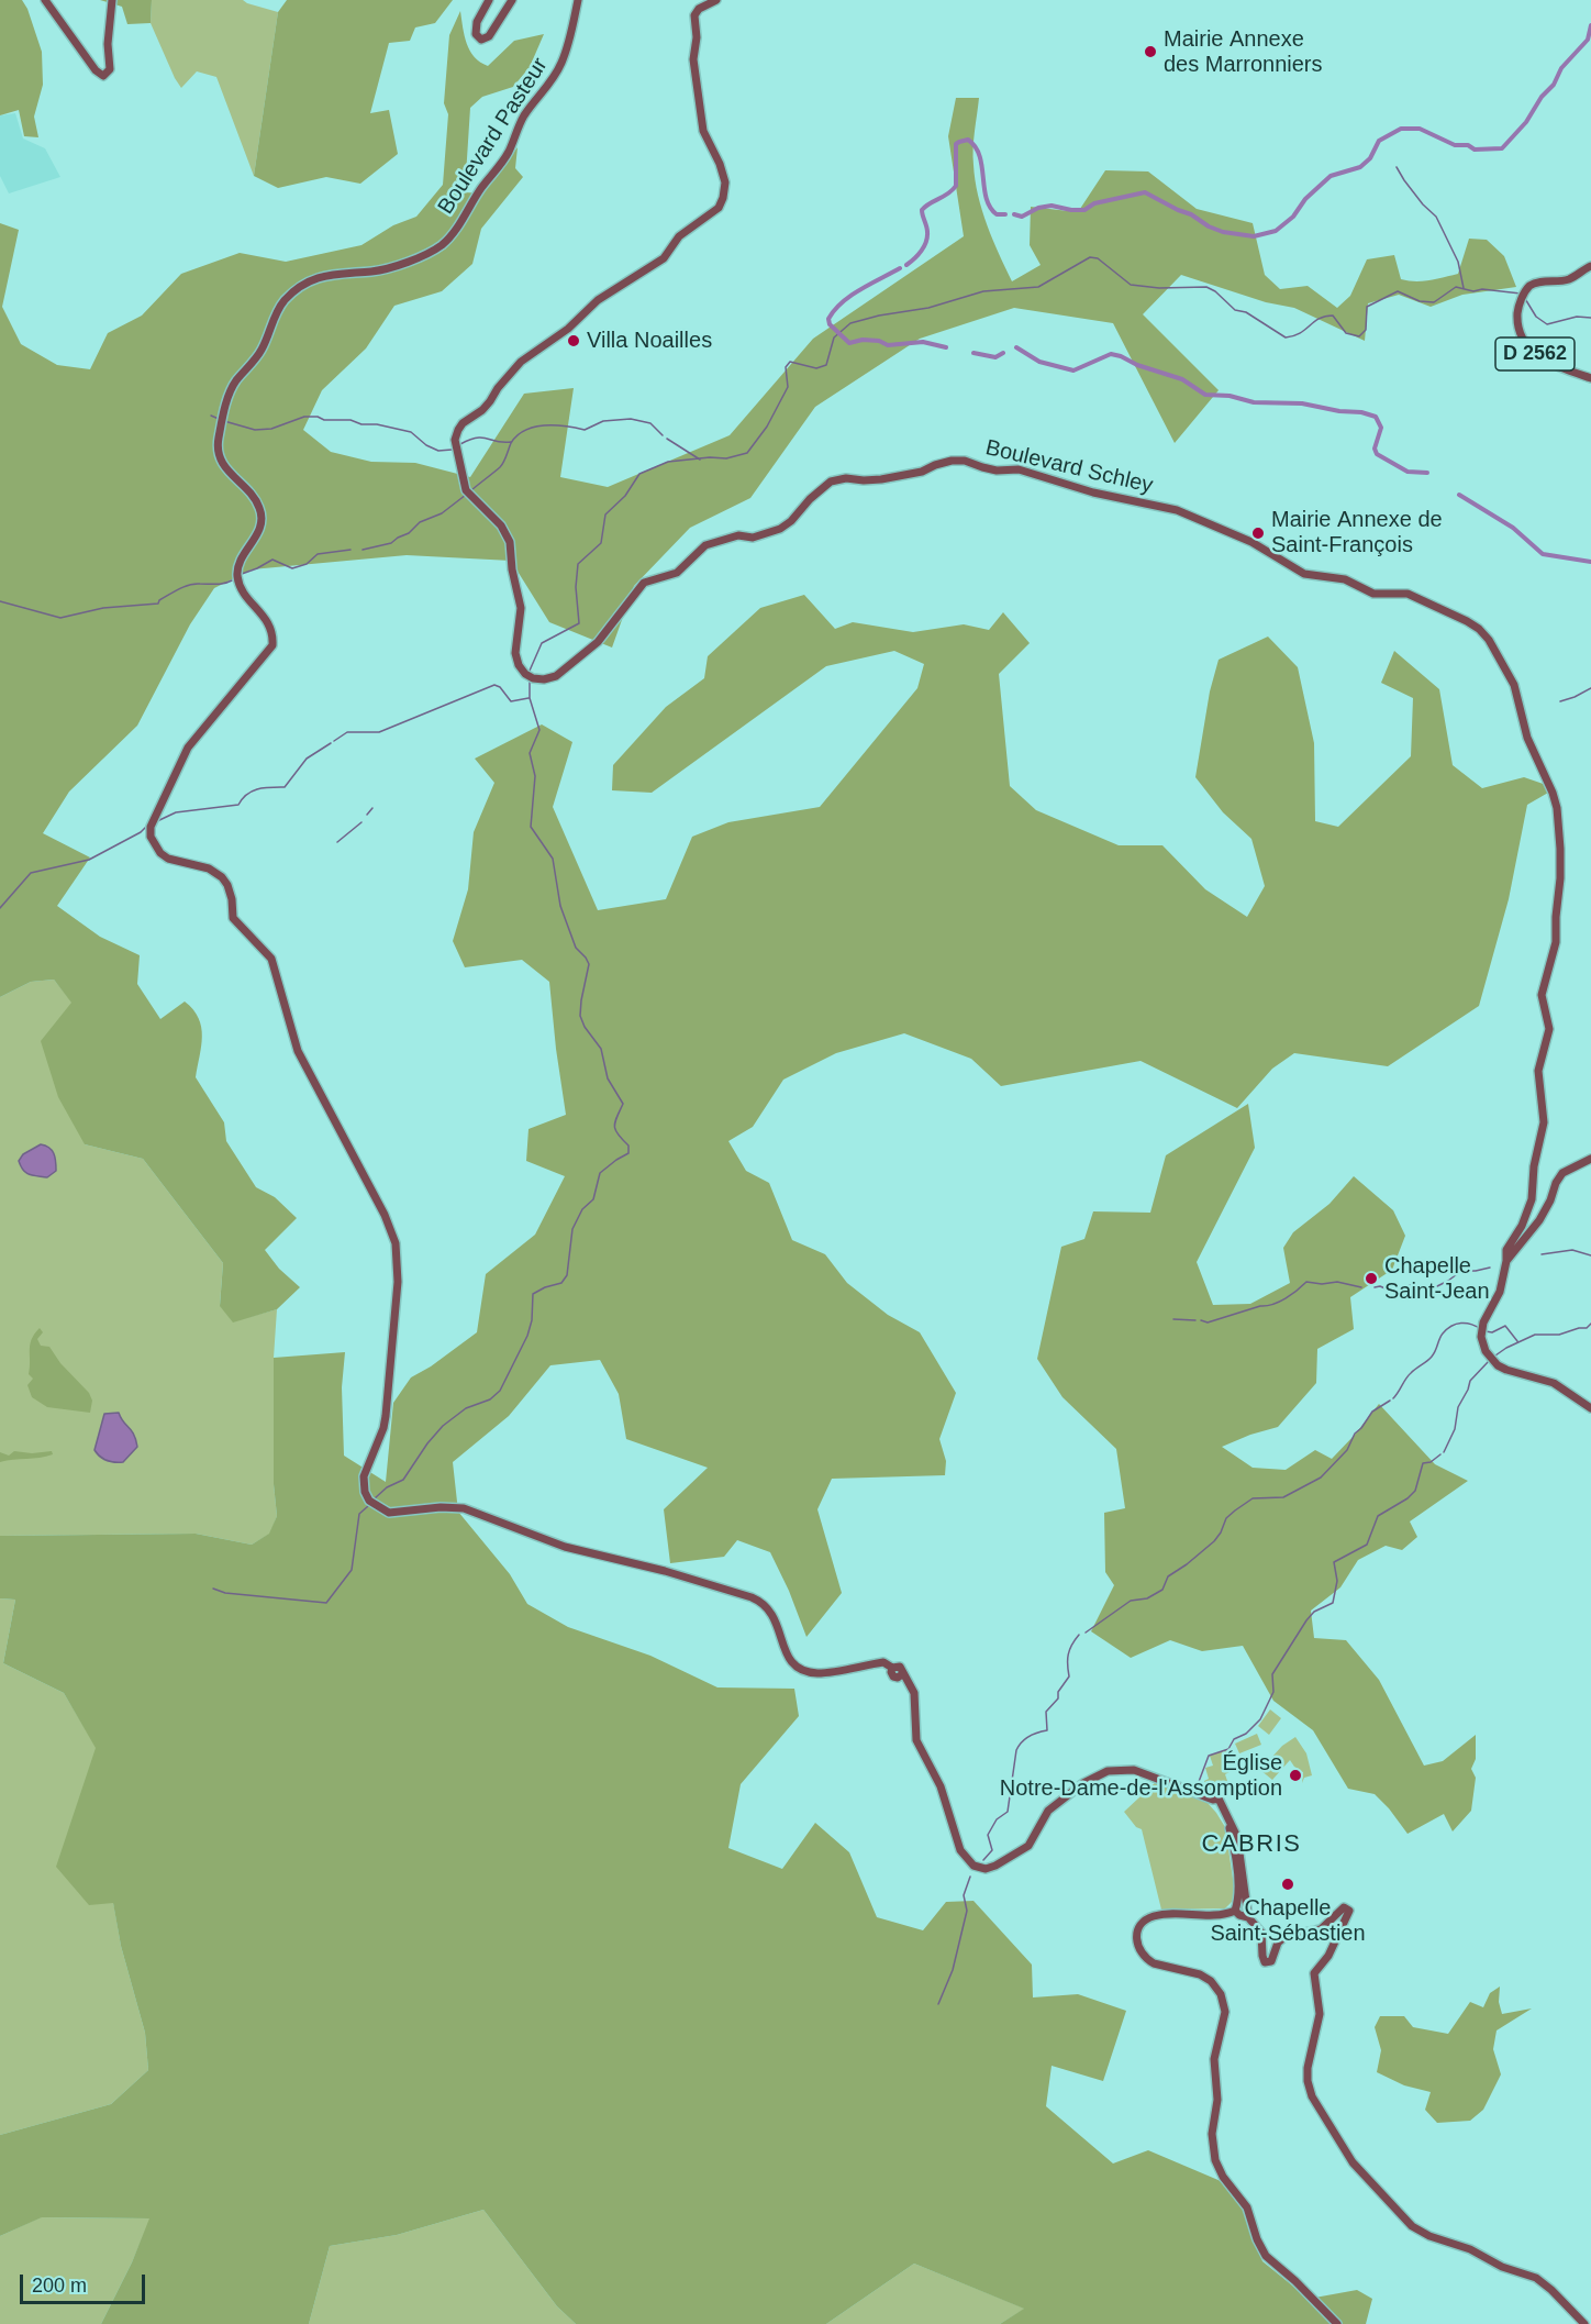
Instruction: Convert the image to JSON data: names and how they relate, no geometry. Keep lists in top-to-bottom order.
{
  "streets": {
    "main road": ["Boulevard Pasteur", "D 2562", "Boulevard Schley"]
  },
  "districts": ["CABRIS"],
  "places": [
    "Mairie Annexe des Marronniers",
    "Villa Noailles",
    "Mairie Annexe de Saint-François",
    "Chapelle Saint-Jean",
    "Église Notre-Dame-de-l'Assomption",
    "Chapelle Saint-Sébastien"
  ],
  "scale_bar": "200 m"
}
